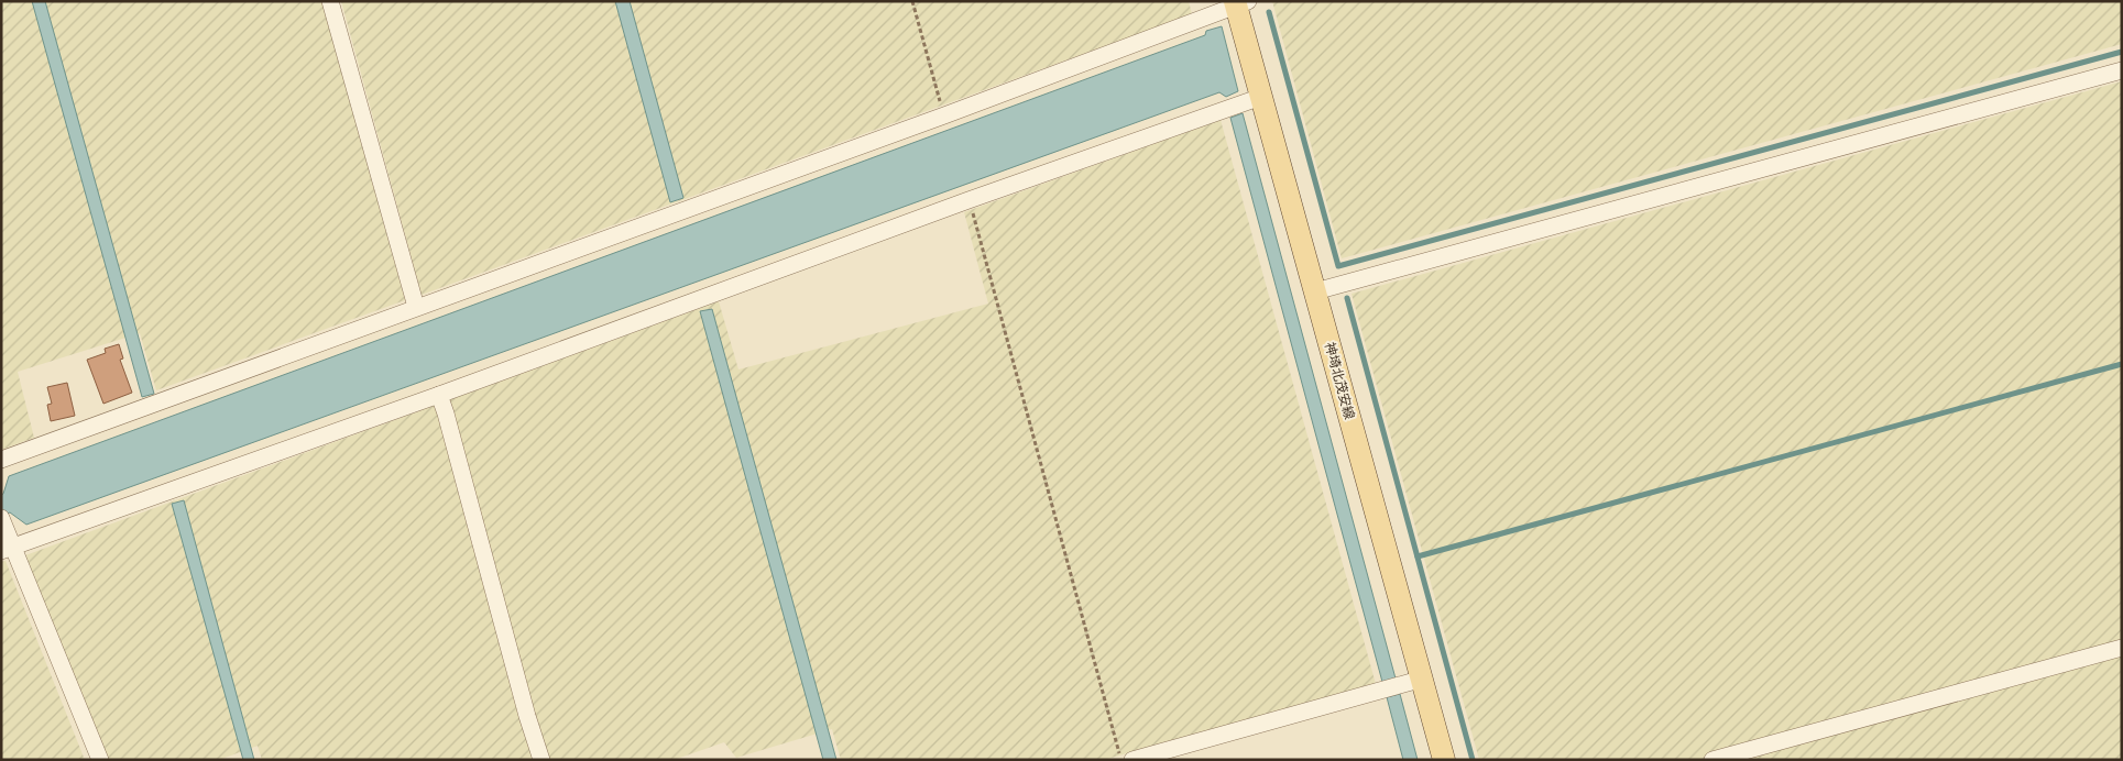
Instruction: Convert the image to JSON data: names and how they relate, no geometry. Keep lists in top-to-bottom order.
{
  "streets": {
    "main road": ["神埼北茂安線"]
  }
}
